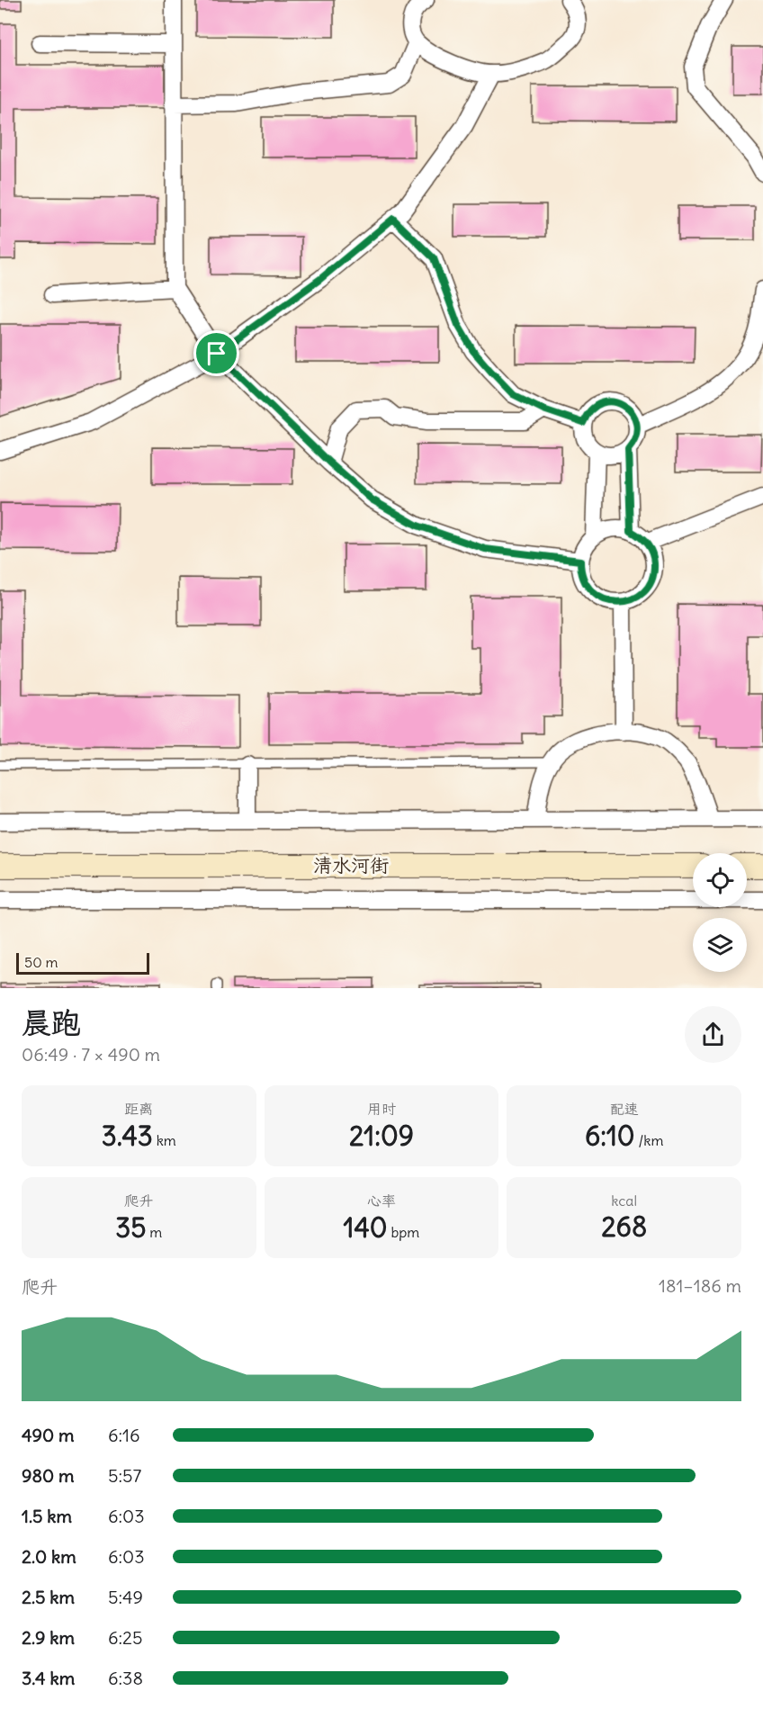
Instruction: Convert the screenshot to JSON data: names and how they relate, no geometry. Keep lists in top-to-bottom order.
{
  "streets": {
    "street": ["清水河街"]
  },
  "scale_bar": "50 m",
  "page": {
    "scale": "50 m",
    "heading": ["晨跑", "06:49 · 7 × 490 m"],
    "stats": [
      ["距离", "3.43 km"],
      ["用时", "21:09"],
      ["配速", "6:10 /km"],
      ["爬升", "35 m"],
      ["心率", "140 bpm"],
      ["kcal", "268"]
    ],
    "chart": ["爬升", "181–186 m"],
    "list": [
      {
        "name": "490 m",
        "note": "6:16"
      },
      {
        "name": "980 m",
        "note": "5:57"
      },
      {
        "name": "1.5 km",
        "note": "6:03"
      },
      {
        "name": "2.0 km",
        "note": "6:03"
      },
      {
        "name": "2.5 km",
        "note": "5:49"
      },
      {
        "name": "2.9 km",
        "note": "6:25"
      },
      {
        "name": "3.4 km",
        "note": "6:38"
      }
    ]
  }
}
